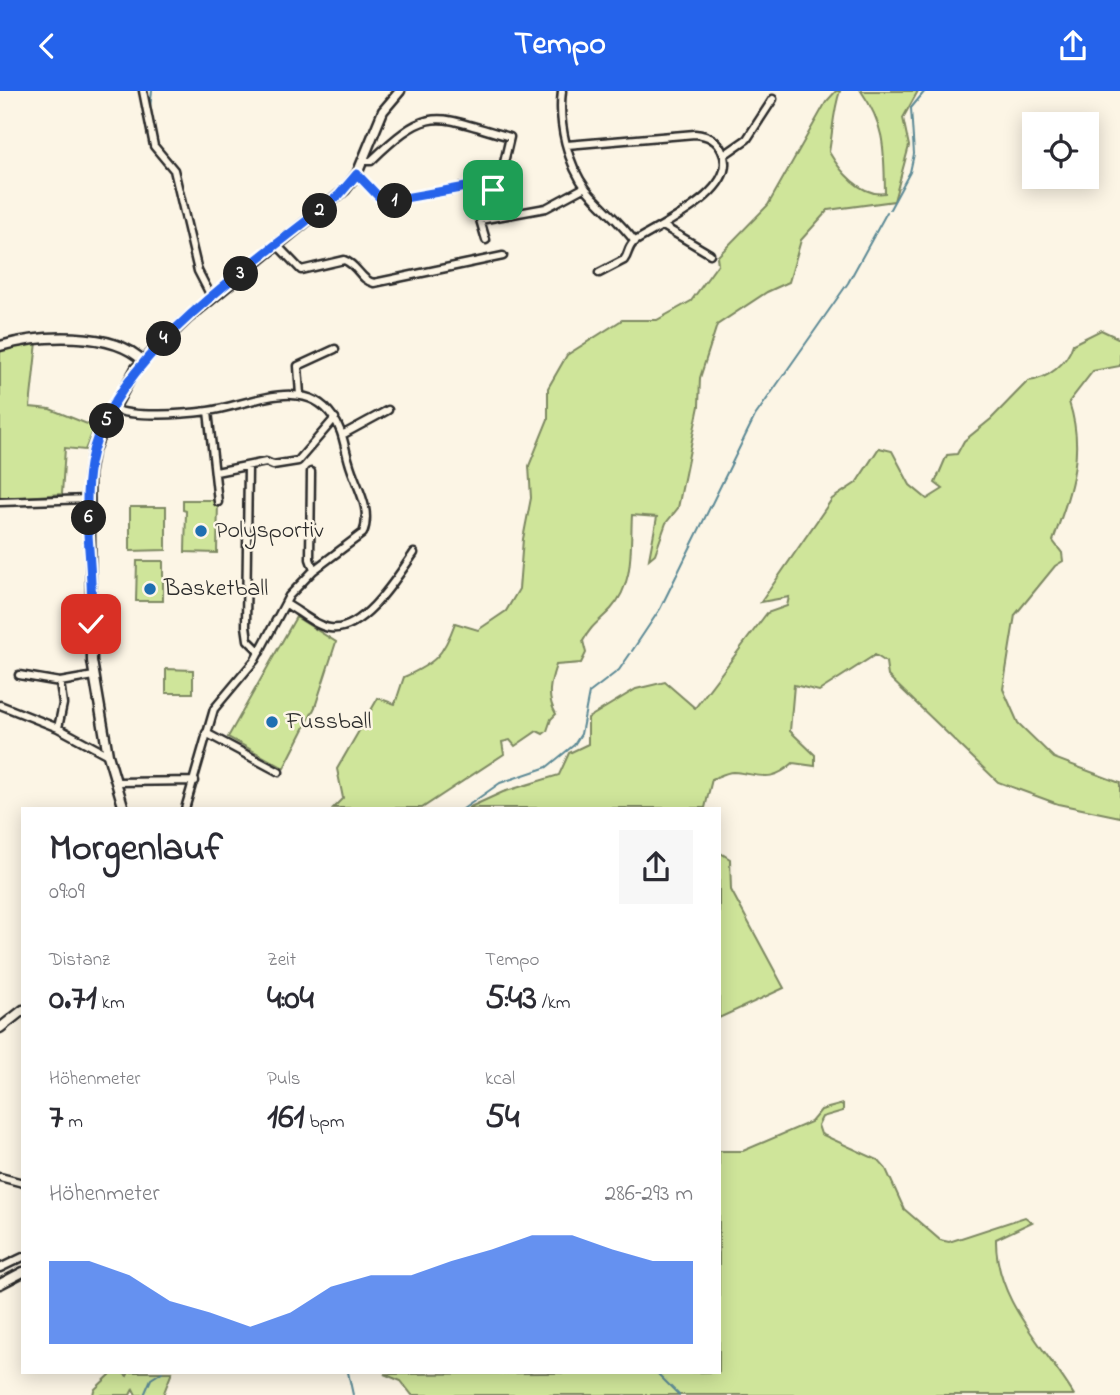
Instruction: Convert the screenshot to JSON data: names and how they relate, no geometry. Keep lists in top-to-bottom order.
{
  "places": ["Polysportiv", "Basketball", "Fussball"],
  "page": {
    "header": "Tempo",
    "pins": [
      "1",
      "2",
      "3",
      "4",
      "5",
      "6"
    ],
    "heading": ["Morgenlauf", "09:09"],
    "stats": [
      ["Distanz", "0.71 km"],
      ["Zeit", "4:04"],
      ["Tempo", "5:43 /km"],
      ["Höhenmeter", "7 m"],
      ["Puls", "161 bpm"],
      ["kcal", "54"]
    ],
    "chart": ["Höhenmeter", "286–293 m"]
  }
}
